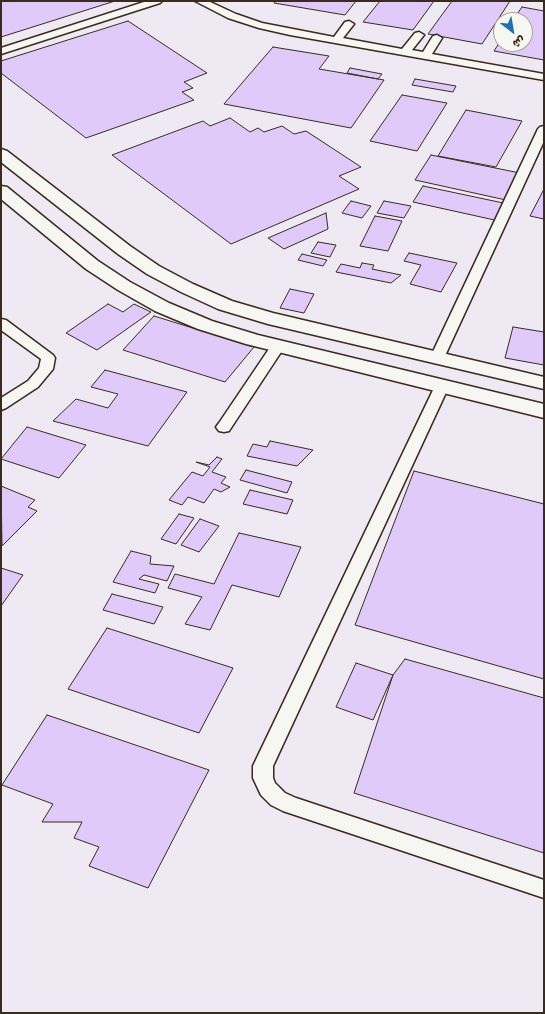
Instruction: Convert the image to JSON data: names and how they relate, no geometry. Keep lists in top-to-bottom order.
{
  "north": "bottom right"
}
